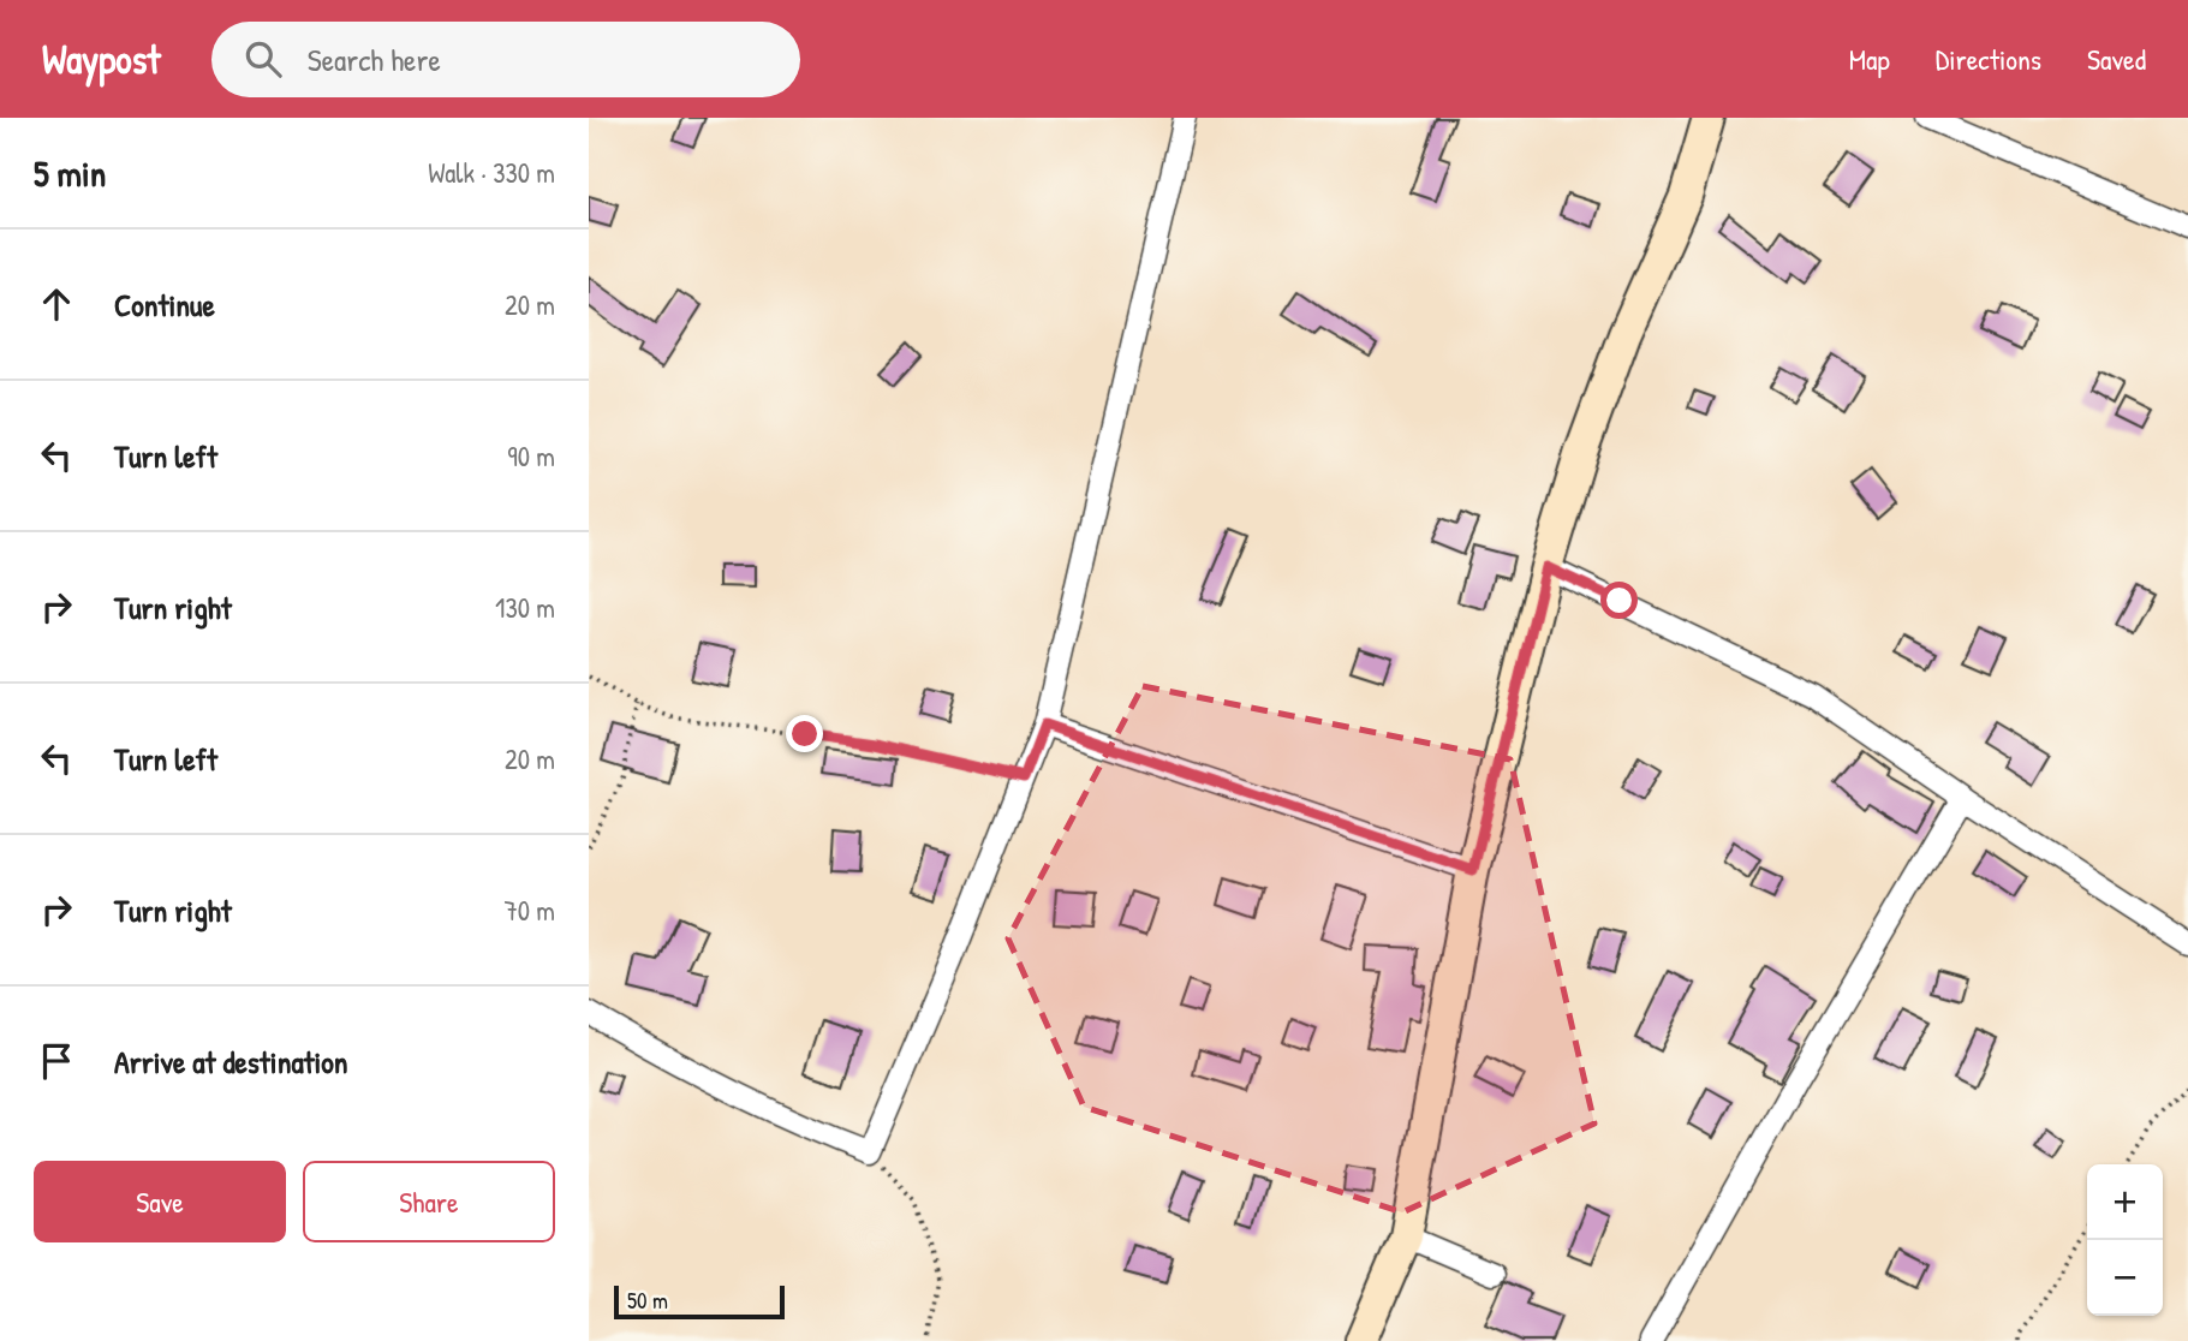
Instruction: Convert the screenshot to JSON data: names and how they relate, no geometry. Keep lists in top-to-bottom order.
{
  "scale_bar": "50 m",
  "page": {
    "header": "Waypost",
    "search": "Search here",
    "nav": ["Map", "Directions", "Saved"],
    "heading": ["5 min", "Walk · 330 m"],
    "list": [
      ["Continue", "20 m"],
      ["Turn left", "90 m"],
      ["Turn right", "130 m"],
      ["Turn left", "20 m"],
      ["Turn right", "70 m"],
      "Arrive at destination"
    ],
    "buttons": ["Save", "Share"],
    "map_buttons": ["+", "−"],
    "scale": "50 m"
  }
}
